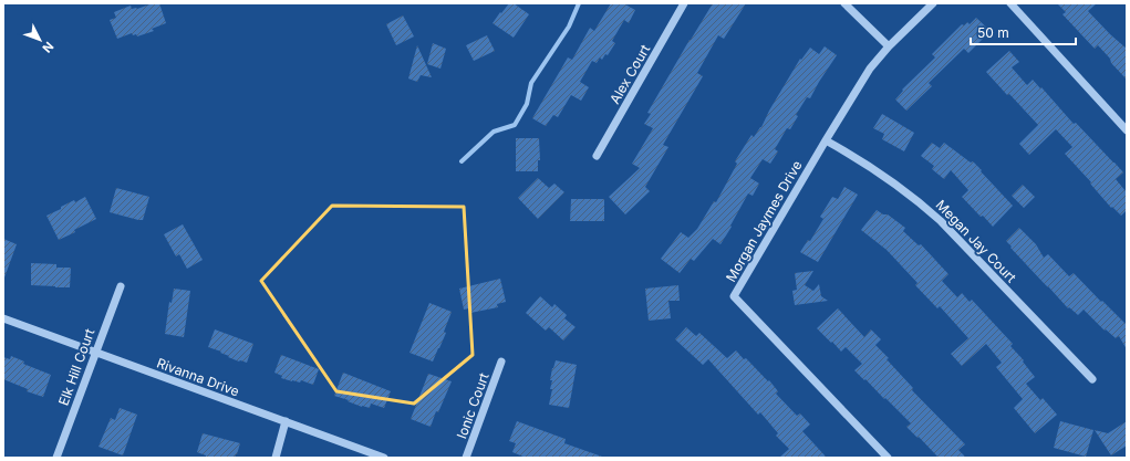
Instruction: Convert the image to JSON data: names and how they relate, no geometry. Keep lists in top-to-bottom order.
{
  "streets": {
    "street": [
      "Alex Court",
      "Morgan Jaymes Drive",
      "Megan Jay Court",
      "Elk Hill Court",
      "Rivanna Drive",
      "Ionic Court"
    ]
  },
  "crossings": [
    ["Morgan Jaymes Drive", "Megan Jay Court"],
    ["Elk Hill Court", "Rivanna Drive"]
  ],
  "scale_bar": "50 m",
  "north": "bottom right"
}
